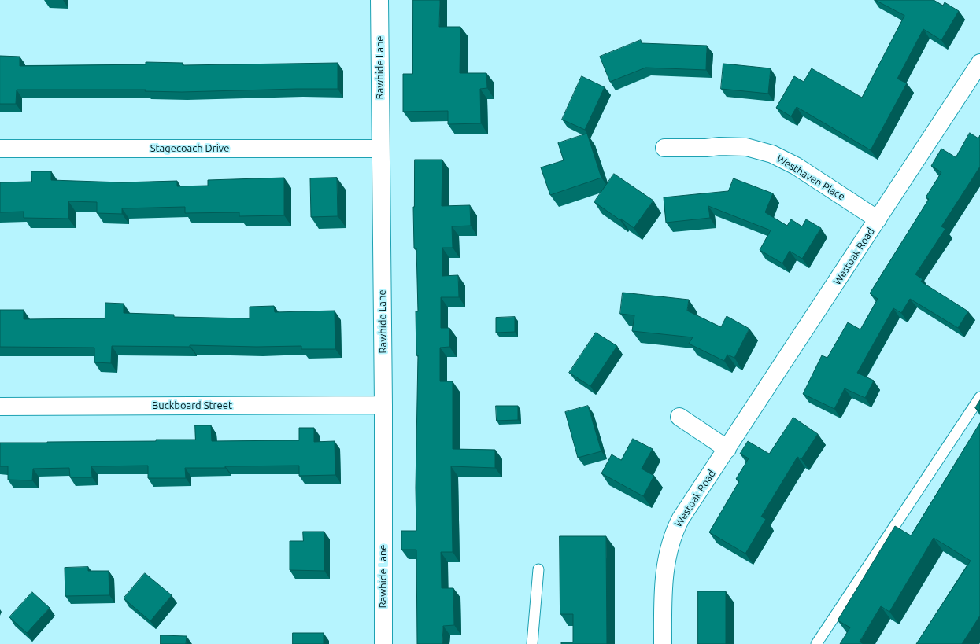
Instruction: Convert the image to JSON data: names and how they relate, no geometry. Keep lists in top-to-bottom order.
{
  "streets": {
    "street": [
      "Rawhide Lane",
      "Stagecoach Drive",
      "Westhaven Place",
      "Westoak Road",
      "Buckboard Street"
    ]
  },
  "crossings": [
    ["Rawhide Lane", "Stagecoach Drive"],
    ["Rawhide Lane", "Buckboard Street"],
    ["Westhaven Place", "Westoak Road"]
  ]
}
